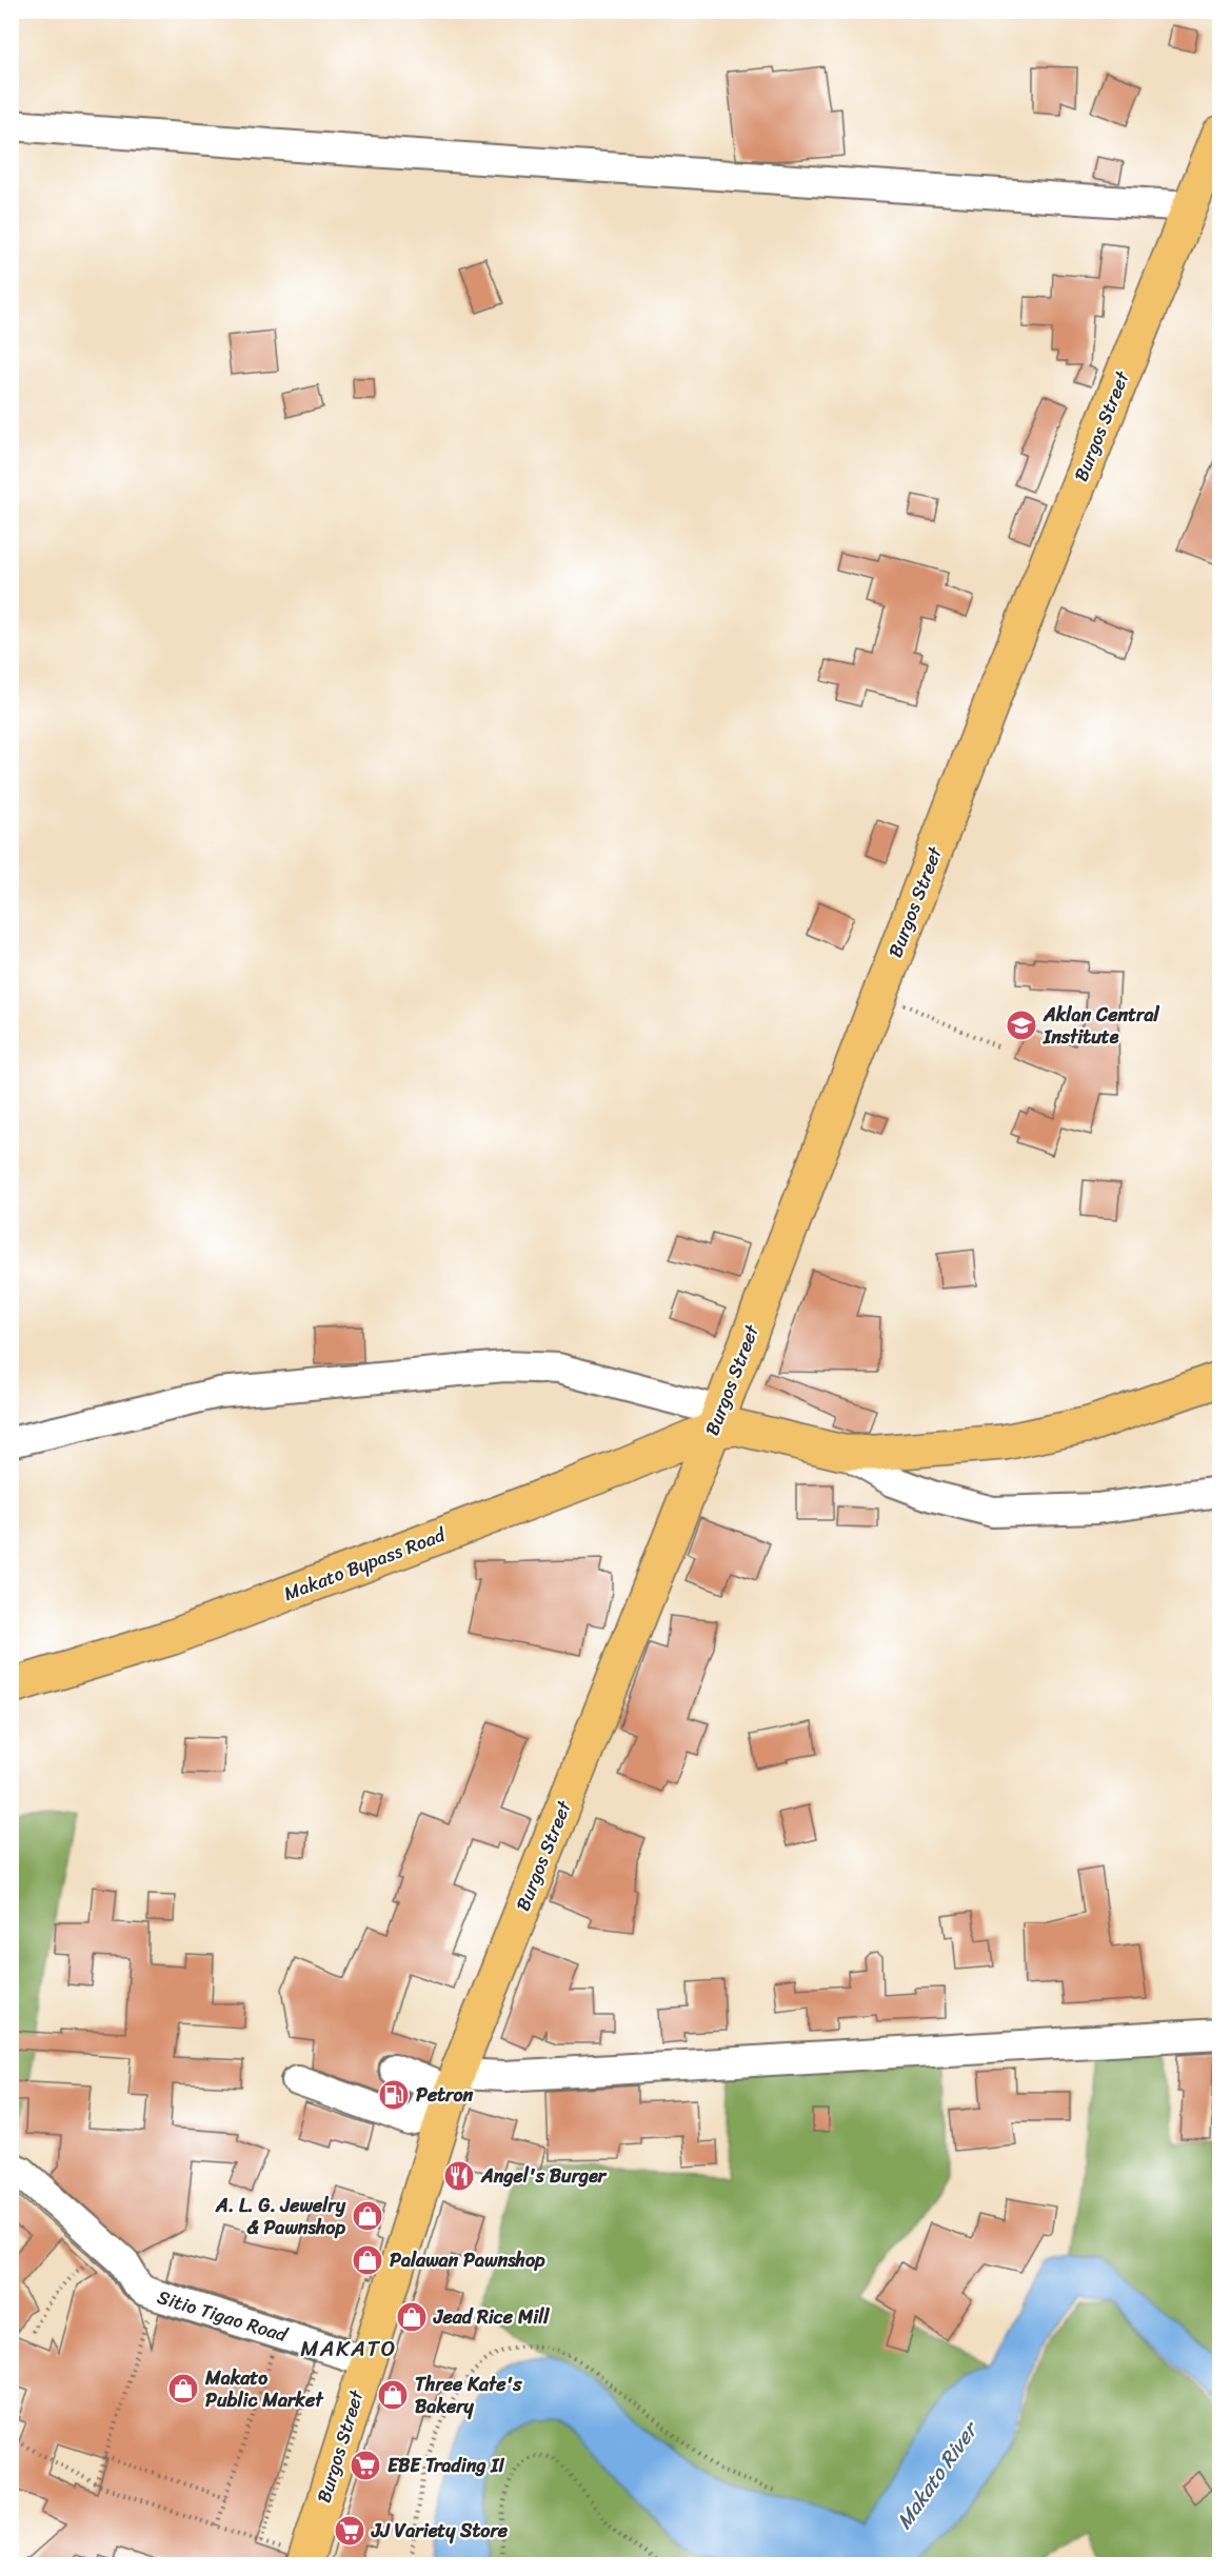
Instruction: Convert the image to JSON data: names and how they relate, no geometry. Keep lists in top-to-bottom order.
{
  "streets": {
    "main road": ["Burgos Street", "Makato Bypass Road"],
    "street": ["Sitio Tigao Road"]
  },
  "crossings": [
    ["Burgos Street", "Makato Bypass Road"],
    ["Burgos Street", "Sitio Tigao Road"]
  ],
  "districts": ["MAKATO"],
  "water": ["Makato River"],
  "places": {
    "school or university": ["Aklan Central Institute"],
    "fuel station": ["Petron"],
    "restaurant": ["Angel's Burger"],
    "shop": [
      "A. L. G. Jewelry & Pawnshop",
      "Palawan Pawnshop",
      "Jead Rice Mill",
      "Makato Public Market",
      "Three Kate's Bakery"
    ],
    "supermarket": ["EBE Trading II", "JJ Variety Store"]
  }
}
